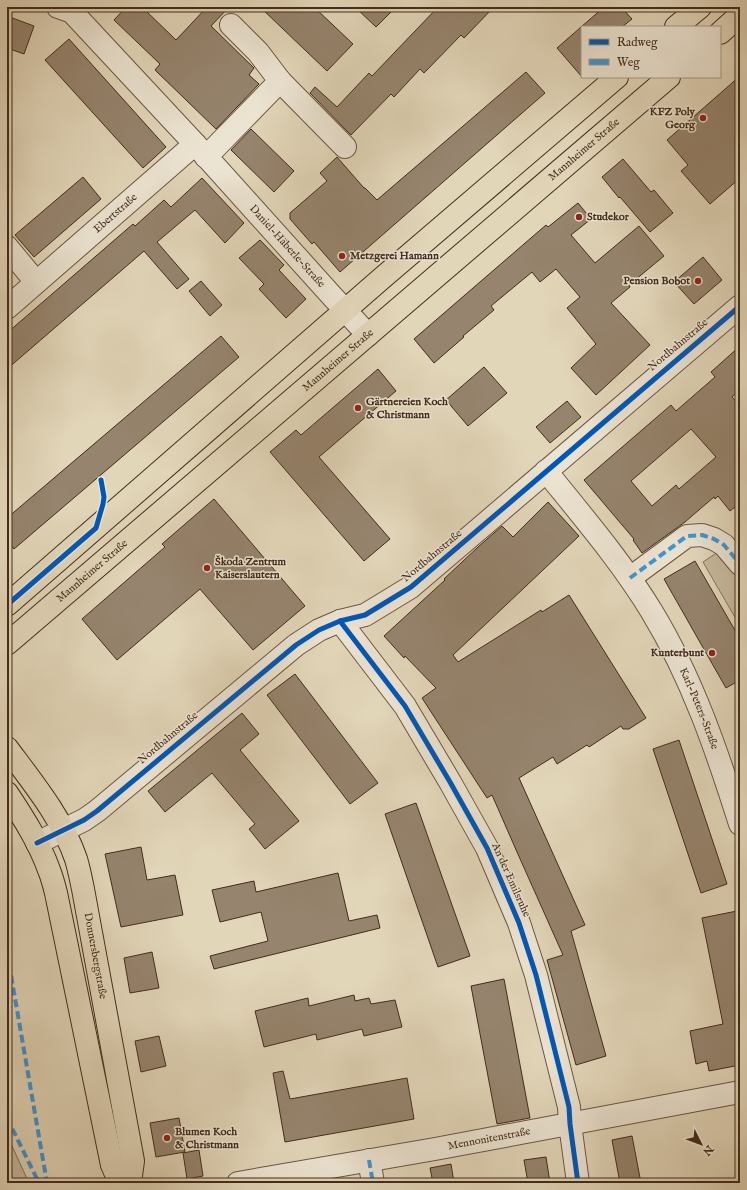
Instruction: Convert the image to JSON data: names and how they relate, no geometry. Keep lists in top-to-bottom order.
{
  "streets": {
    "main road": ["Mannheimer Straße", "Donnersbergstraße"],
    "street": [
      "Ebertstraße",
      "Daniel-Häberle-Straße",
      "Nordbahnstraße",
      "Karl-Peters-Straße",
      "An der Emilsruhe",
      "Mennonitenstraße"
    ]
  },
  "crossings": [
    ["Mannheimer Straße", "Daniel-Häberle-Straße"],
    ["Ebertstraße", "Daniel-Häberle-Straße"],
    ["Nordbahnstraße", "Karl-Peters-Straße"],
    ["Nordbahnstraße", "An der Emilsruhe"],
    ["Nordbahnstraße", "Donnersbergstraße"],
    ["An der Emilsruhe", "Mennonitenstraße"]
  ],
  "places": [
    "KFZ Poly Georg",
    "Studekor",
    "Metzgerei Hamann",
    "Pension Bobot",
    "Gärtnereien Koch & Christmann",
    "Škoda Zentrum Kaiserslautern",
    "Kunterbunt",
    "Blumen Koch & Christmann"
  ],
  "legend": ["Radweg", "Weg"],
  "north": "bottom right"
}
